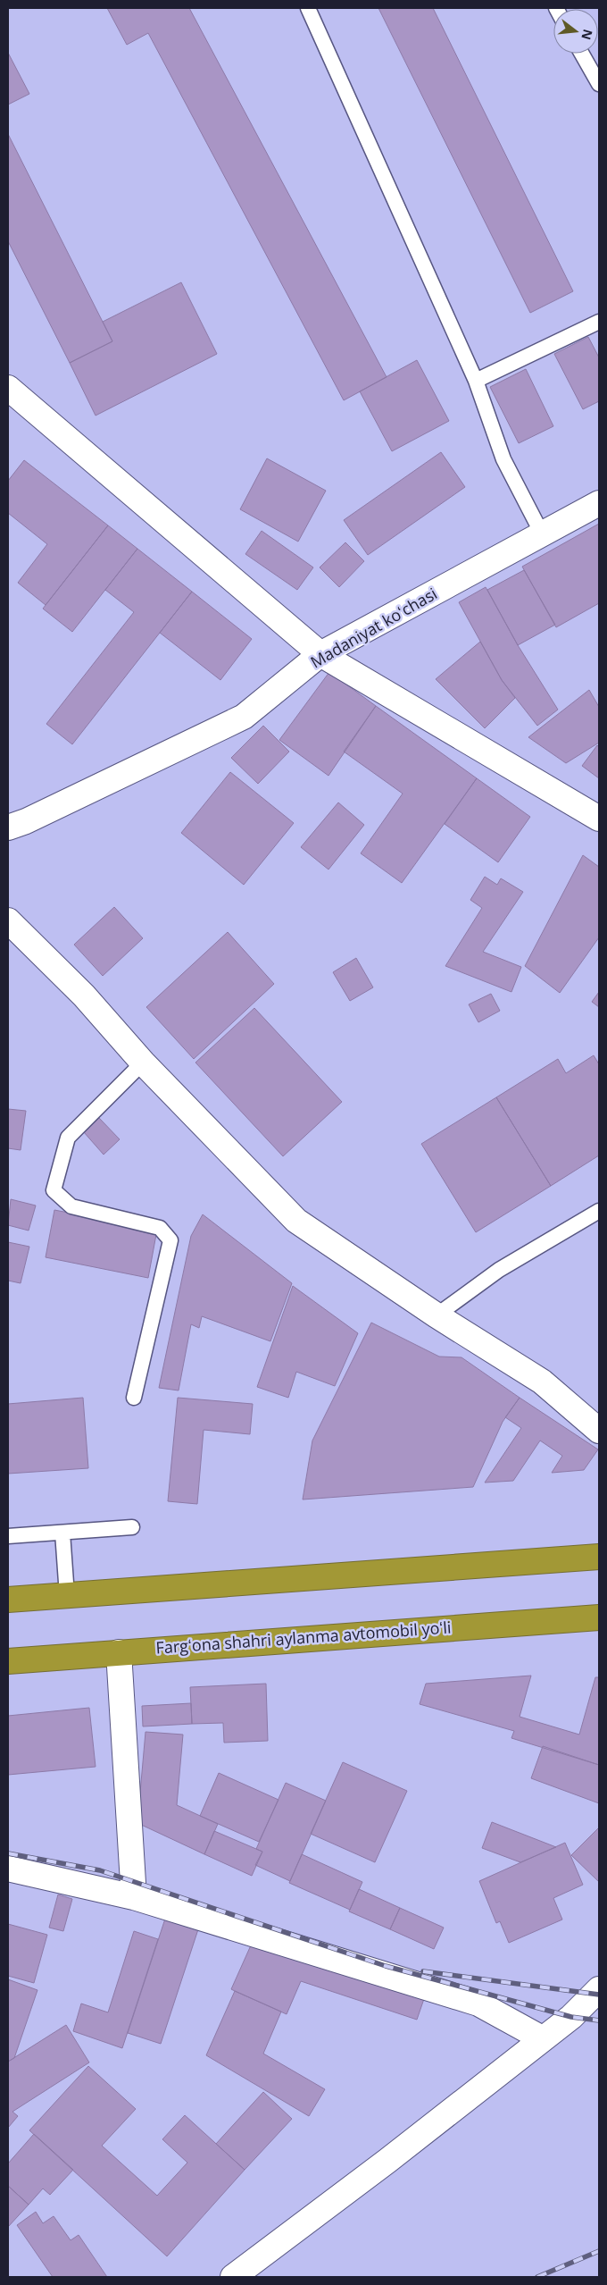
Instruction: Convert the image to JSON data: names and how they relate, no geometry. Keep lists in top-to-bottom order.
{
  "streets": {
    "highway": ["Fargʻona shahri aylanma avtomobil yoʻli"],
    "street": ["Madaniyat koʻchasi"]
  },
  "north": "right"
}
